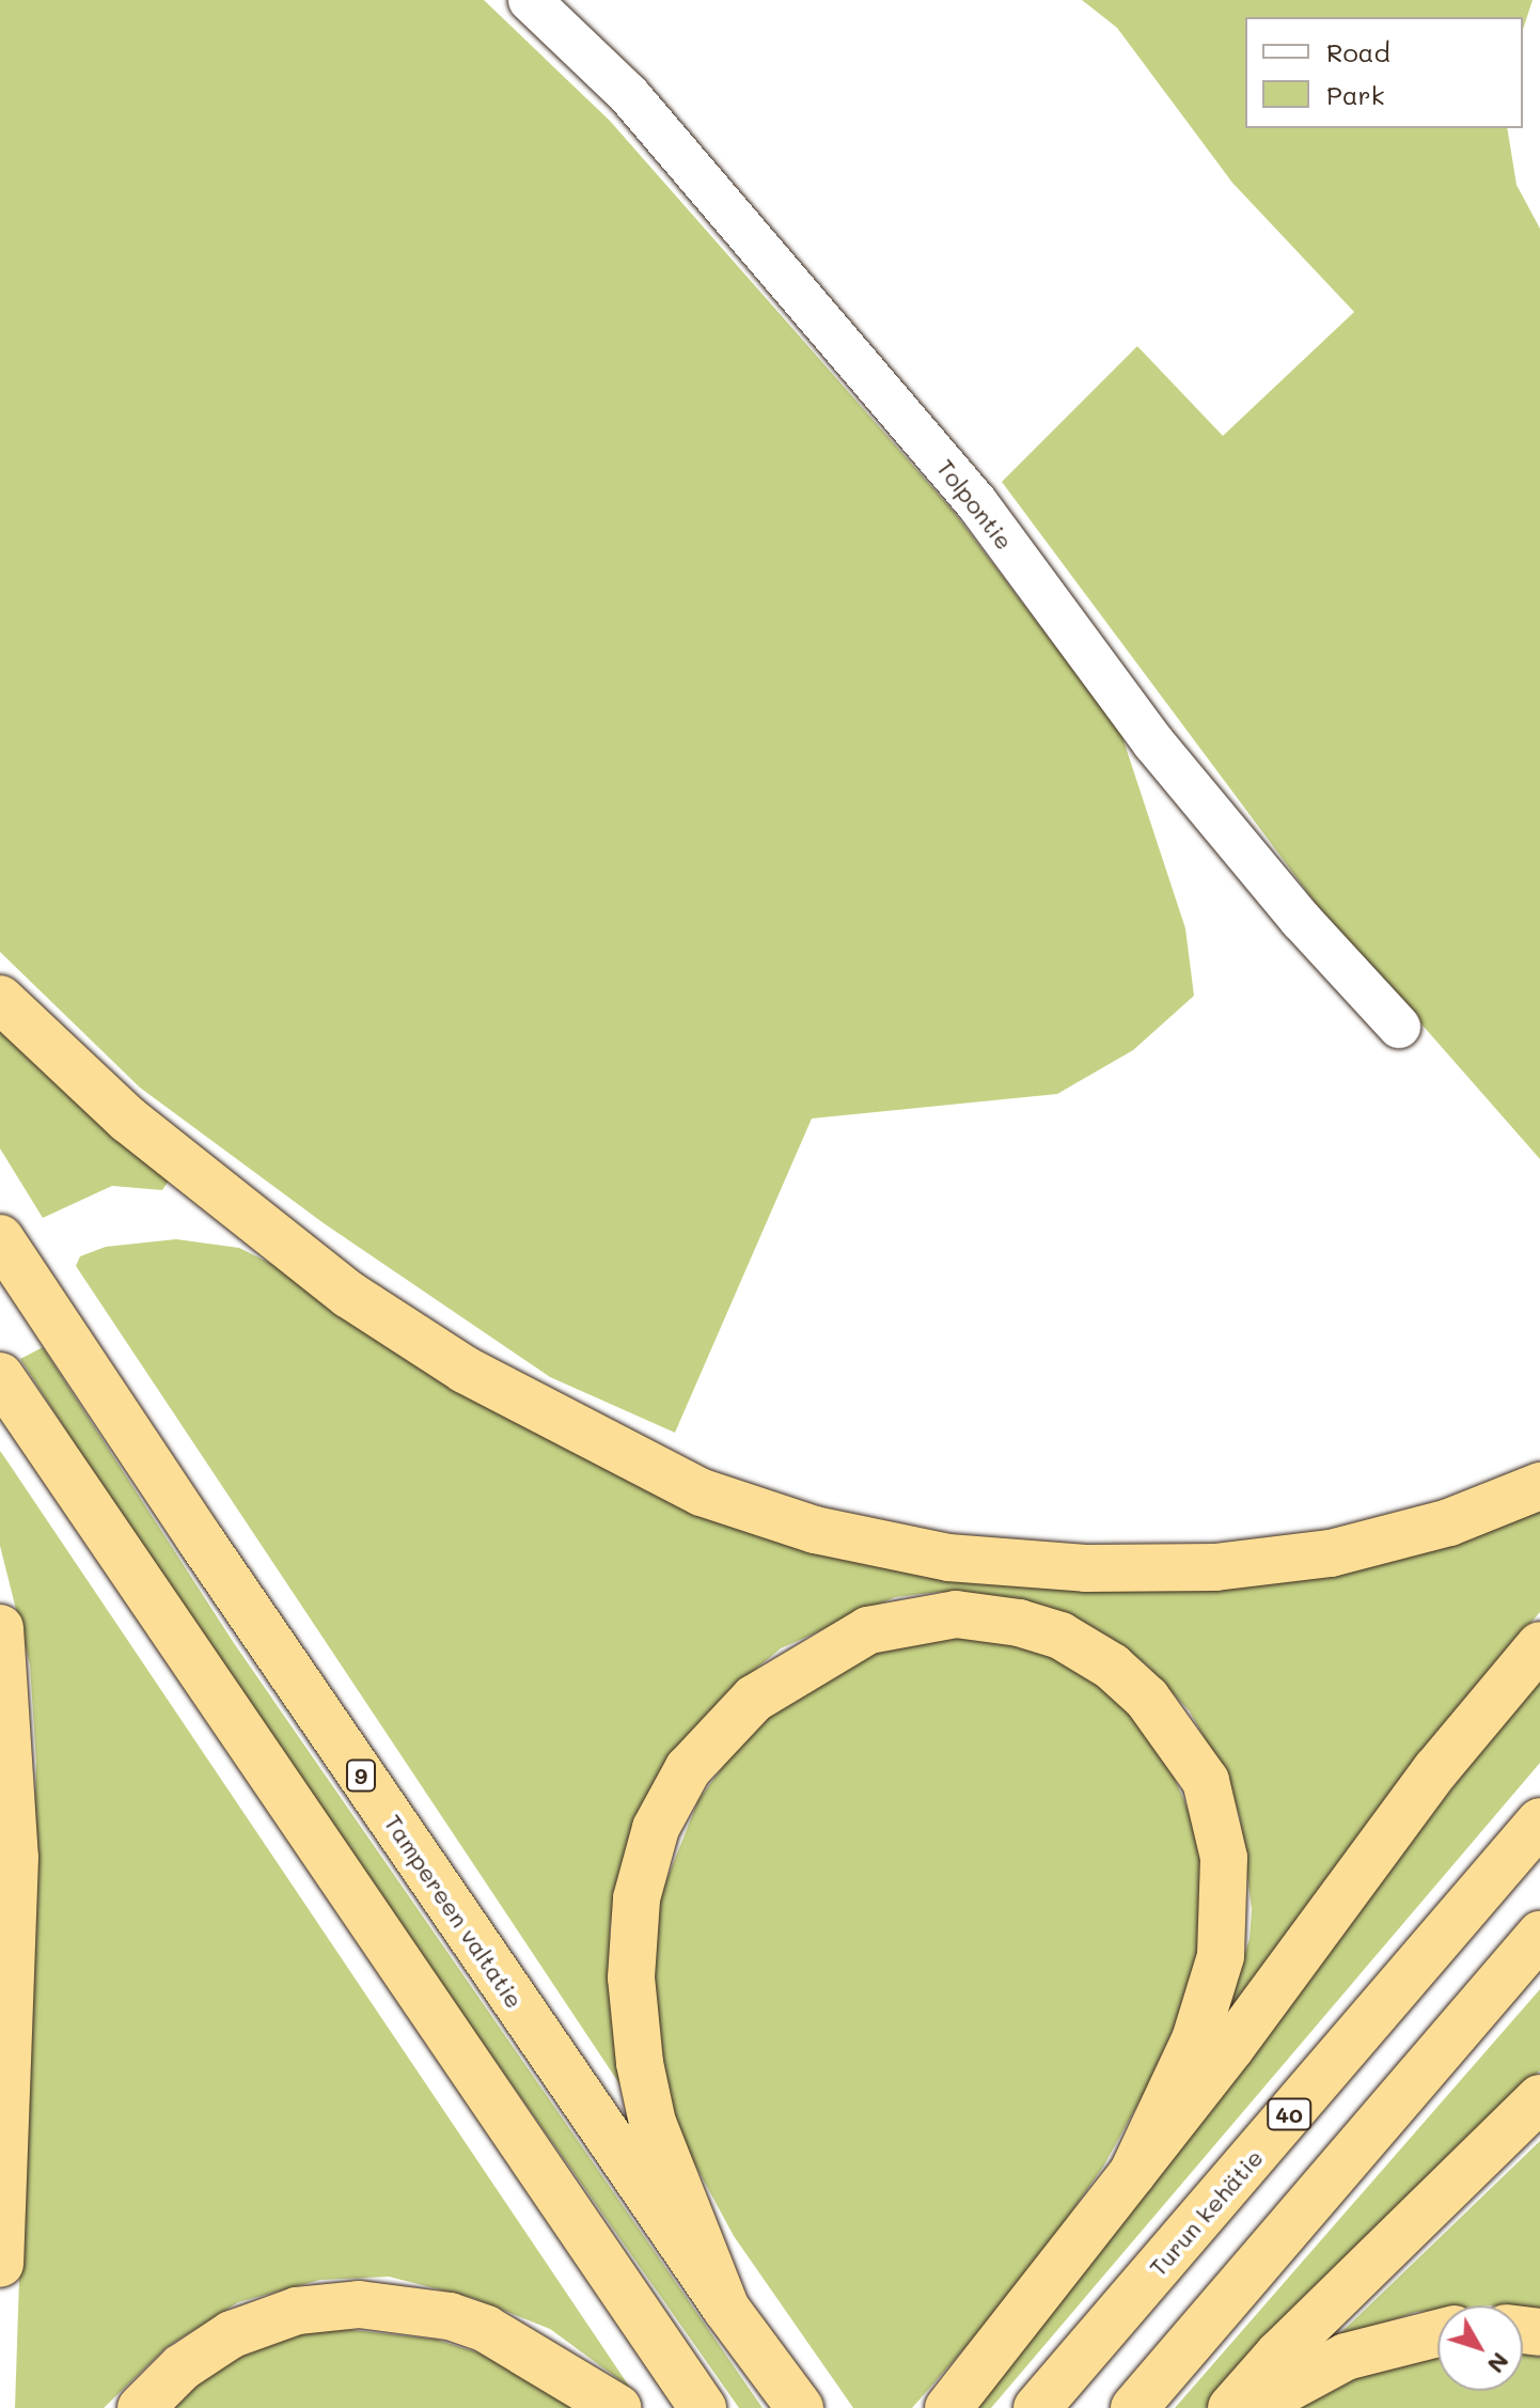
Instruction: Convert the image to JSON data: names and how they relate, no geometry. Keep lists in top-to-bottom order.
{
  "streets": {
    "highway": [
      "9",
      "Tampereen valtatie",
      "40",
      "Turun kehätie"
    ],
    "street": ["Tolpontie"]
  },
  "legend": ["Road", "Park"],
  "north": "bottom right"
}
